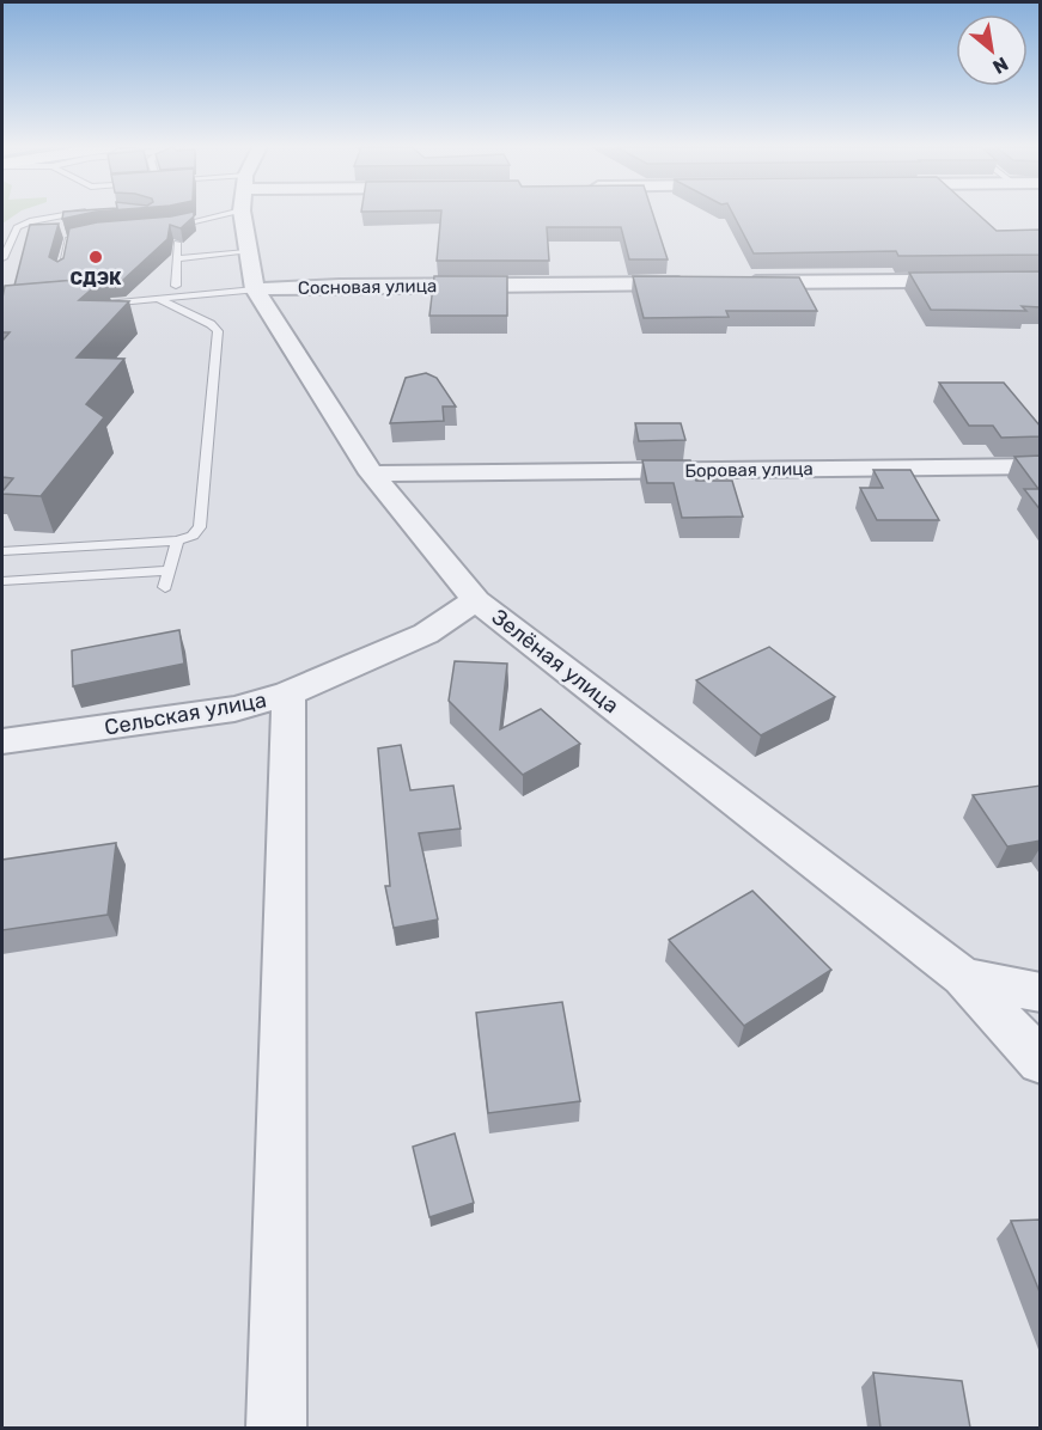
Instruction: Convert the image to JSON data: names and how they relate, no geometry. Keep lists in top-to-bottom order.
{
  "streets": {
    "street": [
      "Сосновая улица",
      "Боровая улица",
      "Зелёная улица",
      "Сельская улица"
    ]
  },
  "crossings": [
    ["Сосновая улица", "Зелёная улица"],
    ["Боровая улица", "Зелёная улица"],
    ["Зелёная улица", "Сельская улица"]
  ],
  "places": ["СДЭК"],
  "north": "bottom right"
}
